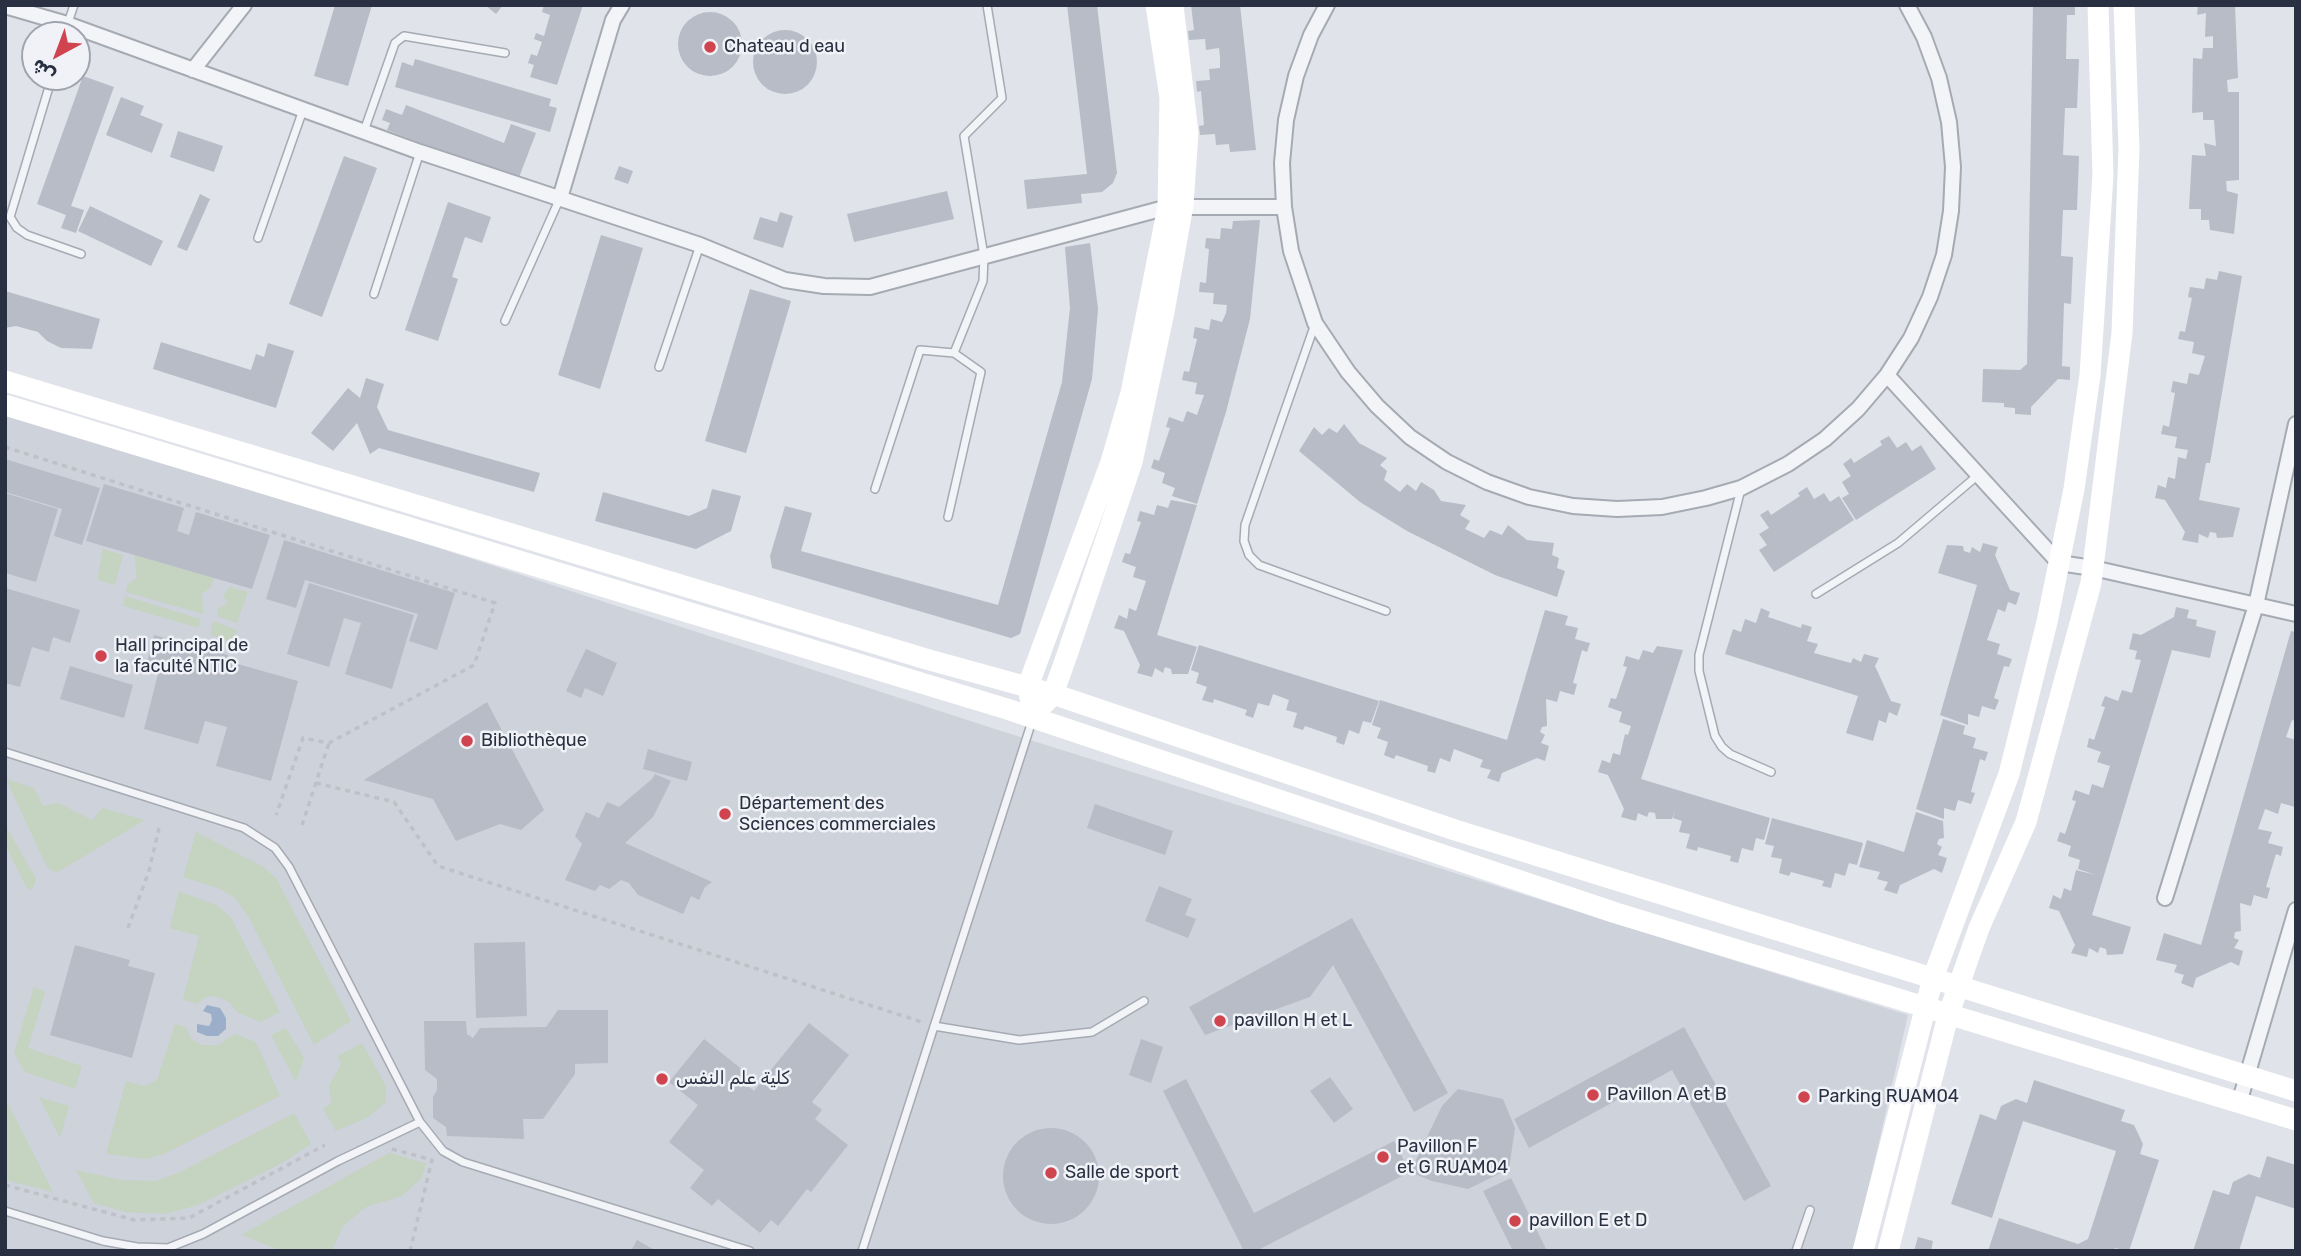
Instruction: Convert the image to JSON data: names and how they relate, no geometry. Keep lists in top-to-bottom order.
{
  "places": [
    "Chateau d eau",
    "Hall principal de la faculté NTIC",
    "Bibliothèque",
    "Département des Sciences commerciales",
    "pavillon H et L",
    "كلية علم النفس",
    "Pavillon A et B",
    "Parking RUAM04",
    "Pavillon F et G RUAM04",
    "Salle de sport",
    "pavillon E et D"
  ],
  "north": "bottom left"
}
